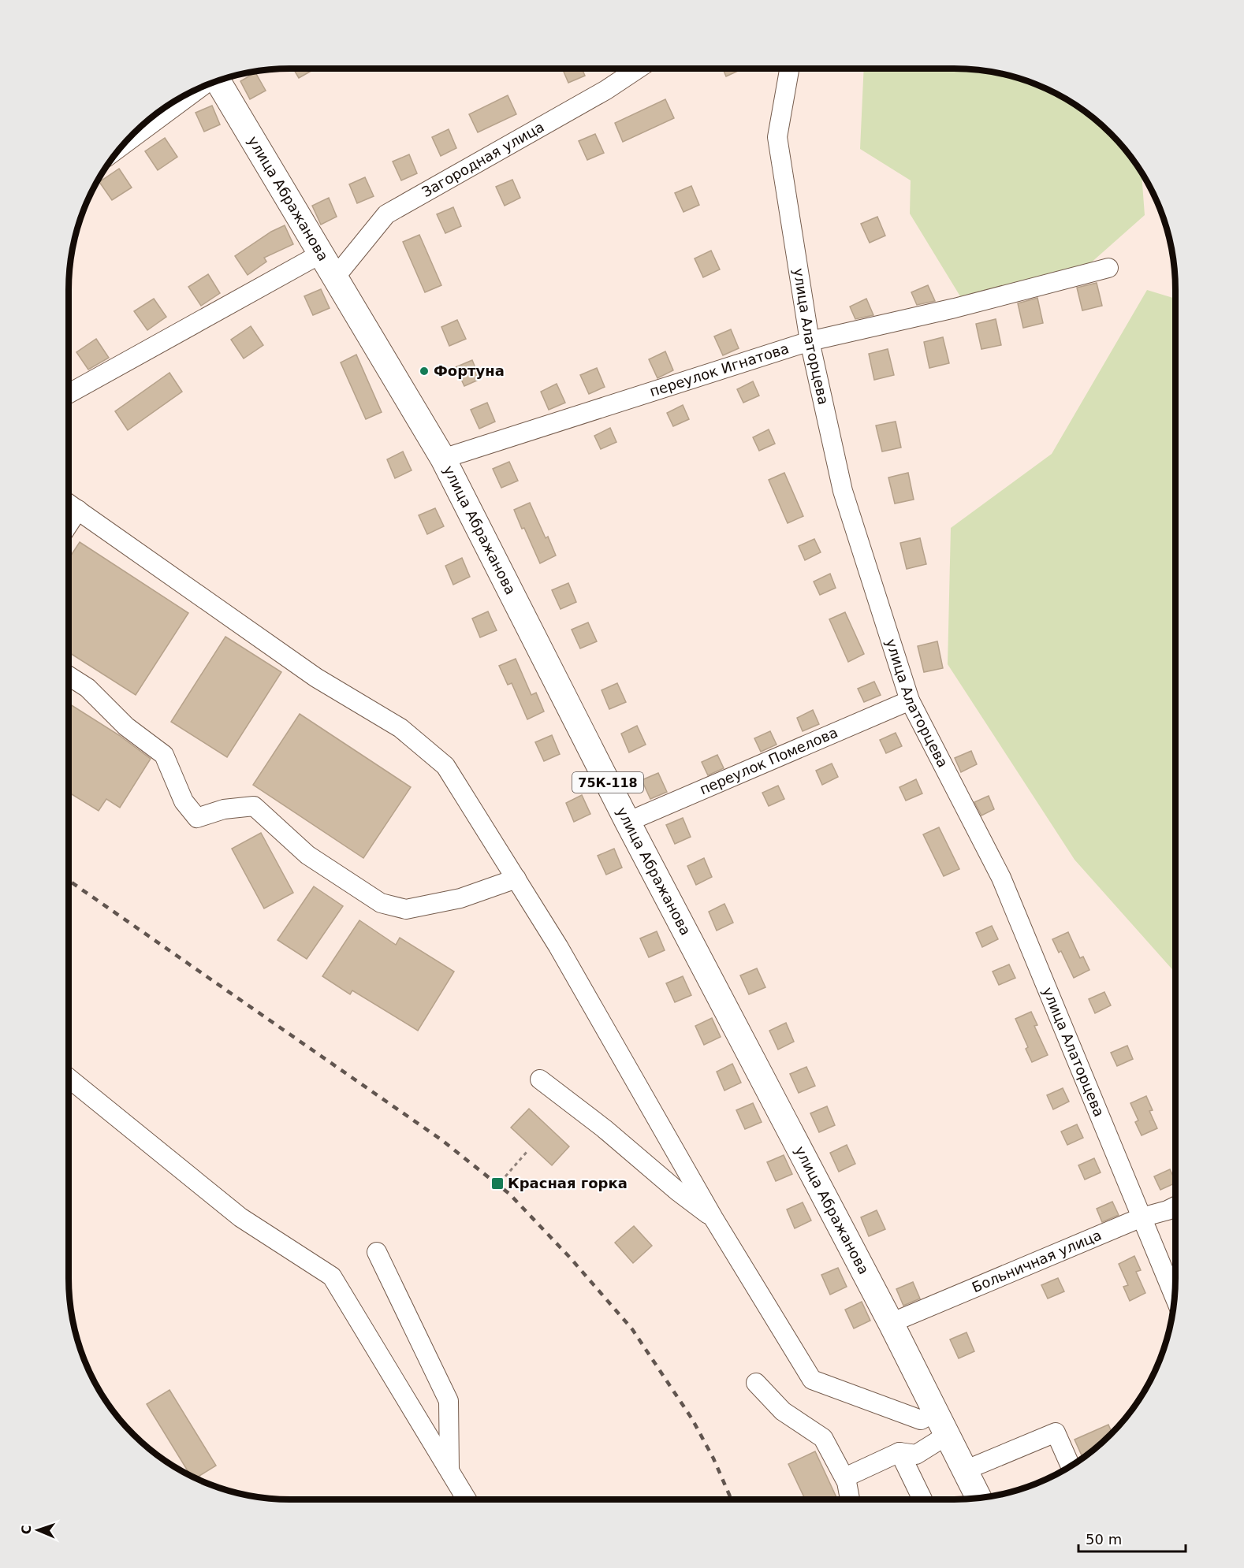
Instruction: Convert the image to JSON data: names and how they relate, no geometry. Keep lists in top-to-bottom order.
{
  "streets": {
    "main road": ["улица Абражанова", "75К-118"],
    "street": [
      "Загородная улица",
      "улица Алаторцева",
      "переулок Игнатова",
      "переулок Помелова",
      "Больничная улица"
    ]
  },
  "crossings": [
    ["Загородная улица", "улица Абражанова"],
    ["улица Абражанова", "переулок Игнатова"],
    ["улица Абражанова", "переулок Помелова"],
    ["улица Абражанова", "Больничная улица"],
    ["улица Алаторцева", "переулок Игнатова"],
    ["улица Алаторцева", "переулок Помелова"],
    ["улица Алаторцева", "Больничная улица"]
  ],
  "places": {
    "other": ["Фортуна"],
    "transit": ["Красная горка"]
  },
  "scale_bar": "50 m",
  "north": "left"
}
